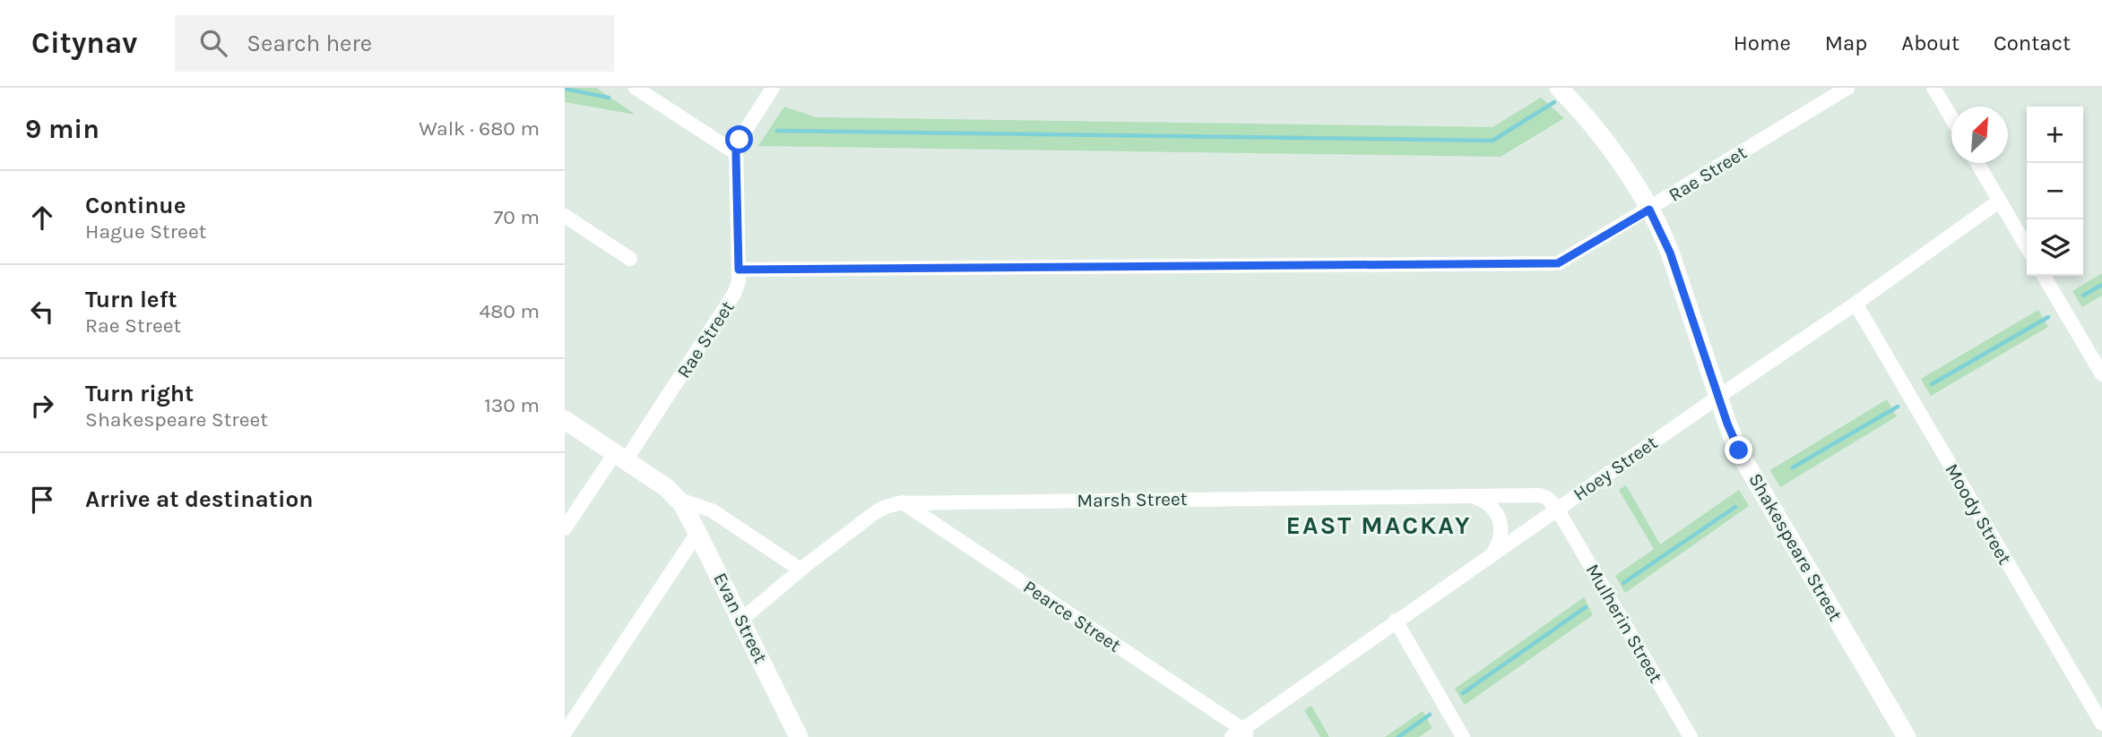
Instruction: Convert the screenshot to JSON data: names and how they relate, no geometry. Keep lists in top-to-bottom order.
{
  "streets": {
    "street": [
      "Rae Street",
      "Hoey Street",
      "Marsh Street",
      "Moody Street",
      "Shakespeare Street",
      "Pearce Street",
      "Evan Street",
      "Mulherin Street"
    ]
  },
  "crossings": [
    ["Rae Street", "Shakespeare Street"],
    ["Rae Street", "Evan Street"],
    ["Hoey Street", "Marsh Street"],
    ["Hoey Street", "Moody Street"],
    ["Hoey Street", "Shakespeare Street"],
    ["Hoey Street", "Pearce Street"],
    ["Hoey Street", "Mulherin Street"],
    ["Marsh Street", "Pearce Street"],
    ["Marsh Street", "Evan Street"],
    ["Marsh Street", "Mulherin Street"]
  ],
  "districts": ["EAST MACKAY"],
  "north": "top right",
  "page": {
    "header": "Citynav",
    "search": "Search here",
    "nav": [
      "Home",
      "Map",
      "About",
      "Contact"
    ],
    "heading": ["9 min", "Walk · 680 m"],
    "map_buttons": ["+", "−"],
    "list": [
      ["Continue", "Hague Street", "70 m"],
      ["Turn left", "Rae Street", "480 m"],
      ["Turn right", "Shakespeare Street", "130 m"],
      "Arrive at destination"
    ]
  }
}
